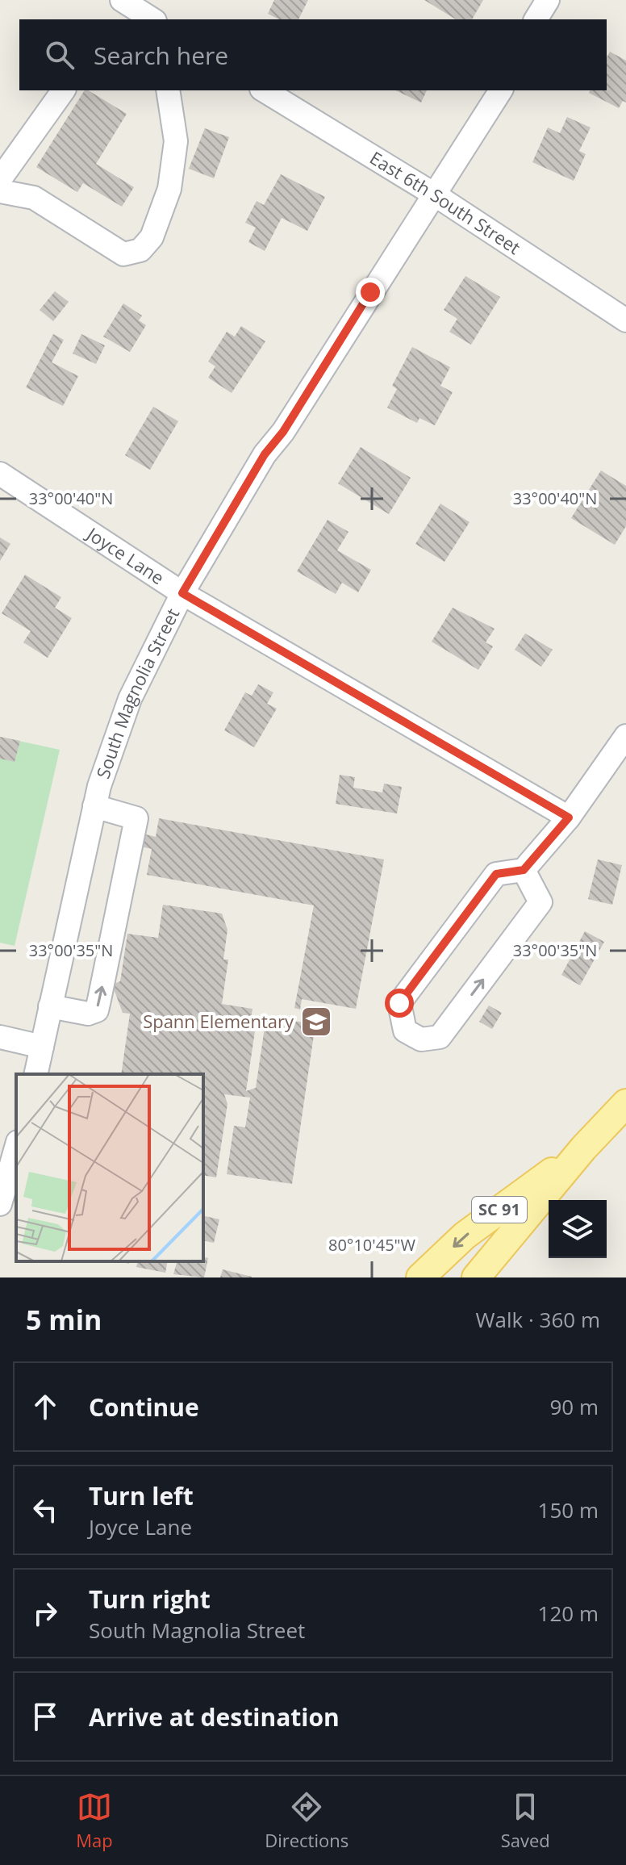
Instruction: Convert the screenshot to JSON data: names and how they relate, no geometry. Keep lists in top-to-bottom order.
{
  "streets": {
    "main road": ["SC 91"],
    "street": ["East 6th South Street", "Joyce Lane", "South Magnolia Street"]
  },
  "crossings": [
    ["East 6th South Street", "South Magnolia Street"],
    ["Joyce Lane", "South Magnolia Street"]
  ],
  "places": {
    "school or university": ["Spann Elementary"]
  },
  "page": {
    "search": "Search here",
    "heading": ["5 min", "Walk · 360 m"],
    "list": [
      ["Continue", "90 m"],
      ["Turn left", "Joyce Lane", "150 m"],
      ["Turn right", "South Magnolia Street", "120 m"],
      "Arrive at destination"
    ],
    "nav": ["Map", "Directions", "Saved"]
  },
  "coordinates": ["33°00'40\"N", "33°00'35\"N", "80°10'45\"W"]
}
